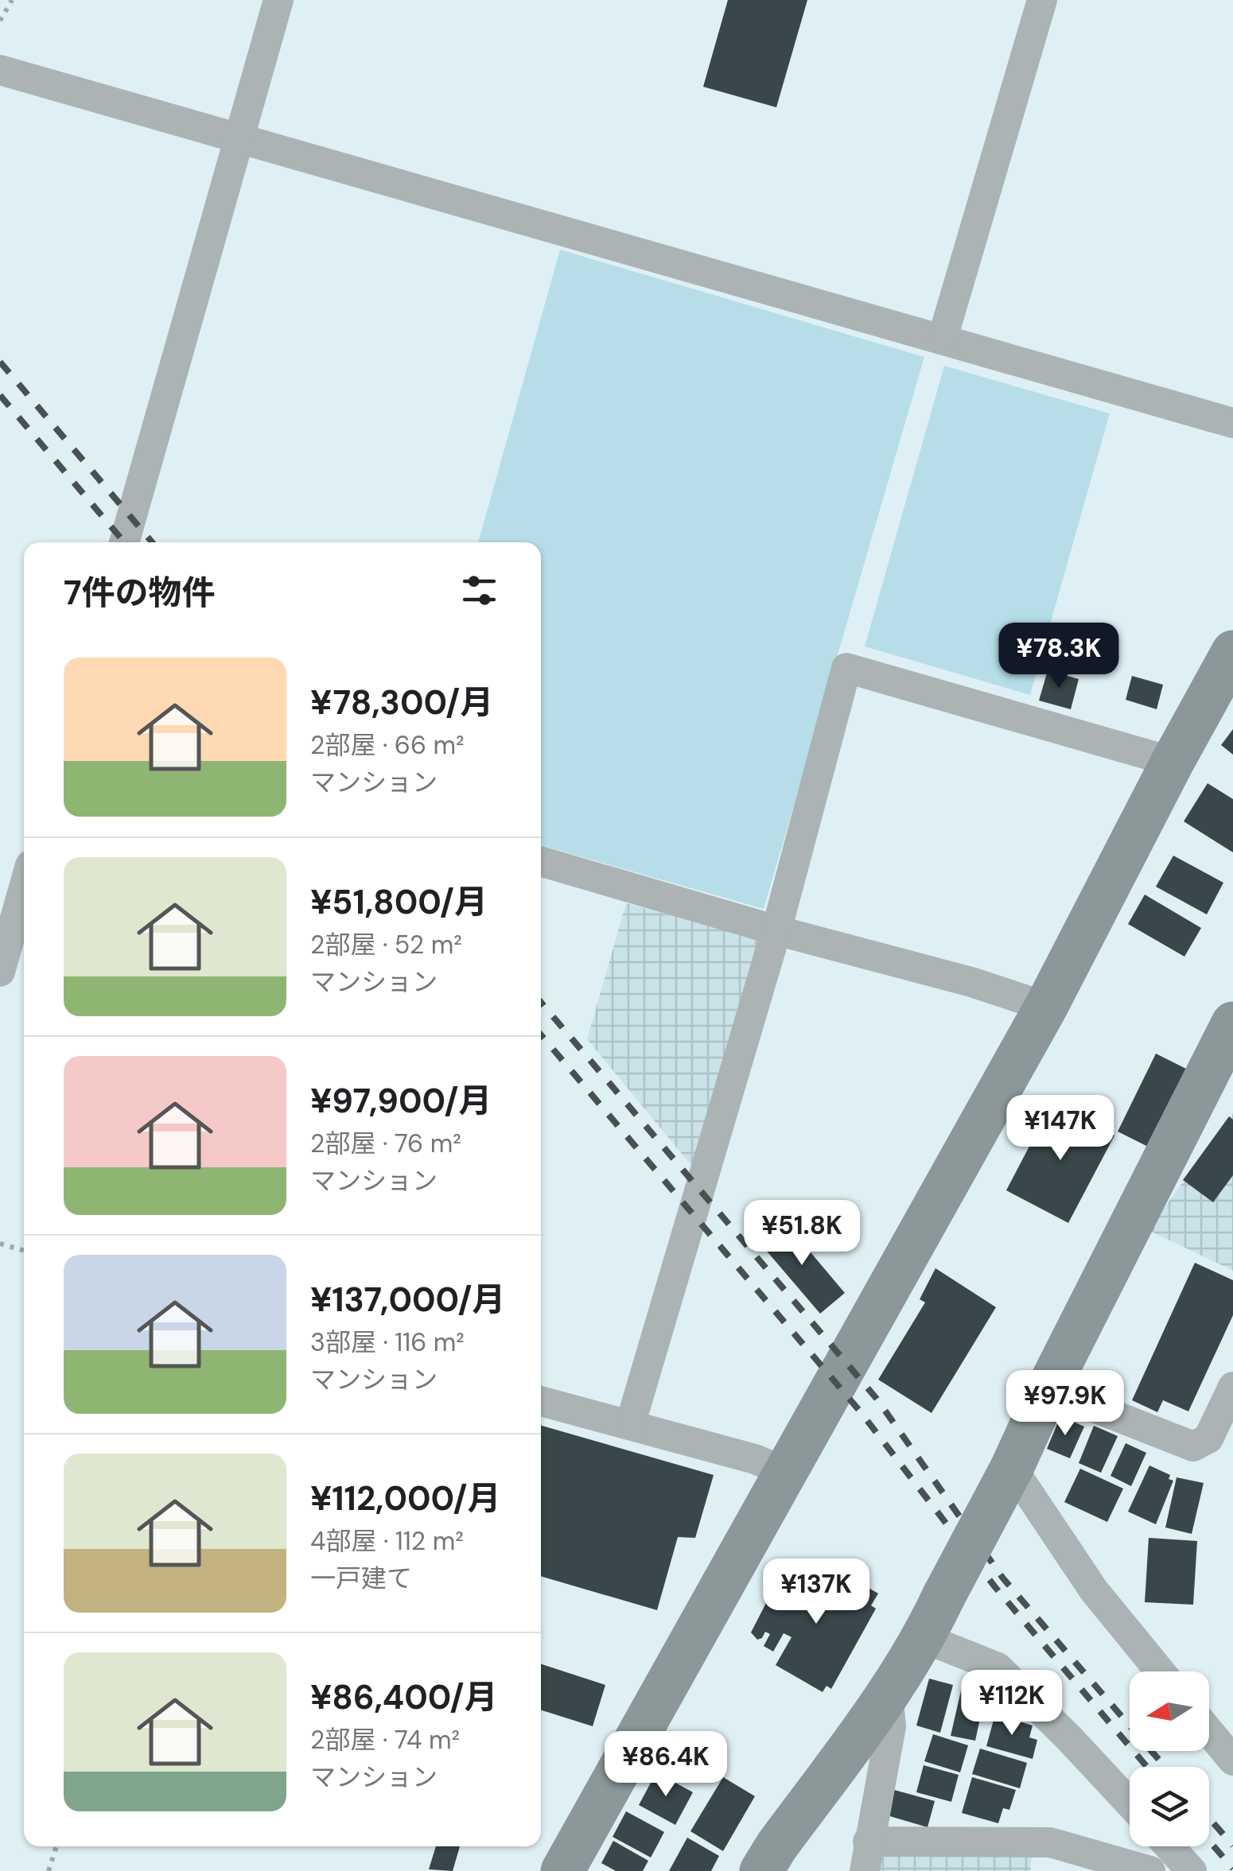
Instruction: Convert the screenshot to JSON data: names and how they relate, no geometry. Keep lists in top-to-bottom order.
{
  "north": "left",
  "page": {
    "heading": "7件の物件",
    "price": [
      "¥78.3K",
      "¥147K",
      "¥51.8K",
      "¥97.9K",
      "¥137K",
      "¥112K",
      "¥86.4K"
    ],
    "list": [
      {
        "name": "¥78,300/月",
        "note": "2部屋 · 66 m² · マンション"
      },
      {
        "name": "¥51,800/月",
        "note": "2部屋 · 52 m² · マンション"
      },
      {
        "name": "¥97,900/月",
        "note": "2部屋 · 76 m² · マンション"
      },
      {
        "name": "¥137,000/月",
        "note": "3部屋 · 116 m² · マンション"
      },
      {
        "name": "¥112,000/月",
        "note": "4部屋 · 112 m² · 一戸建て"
      },
      {
        "name": "¥86,400/月",
        "note": "2部屋 · 74 m² · マンション"
      }
    ]
  }
}
